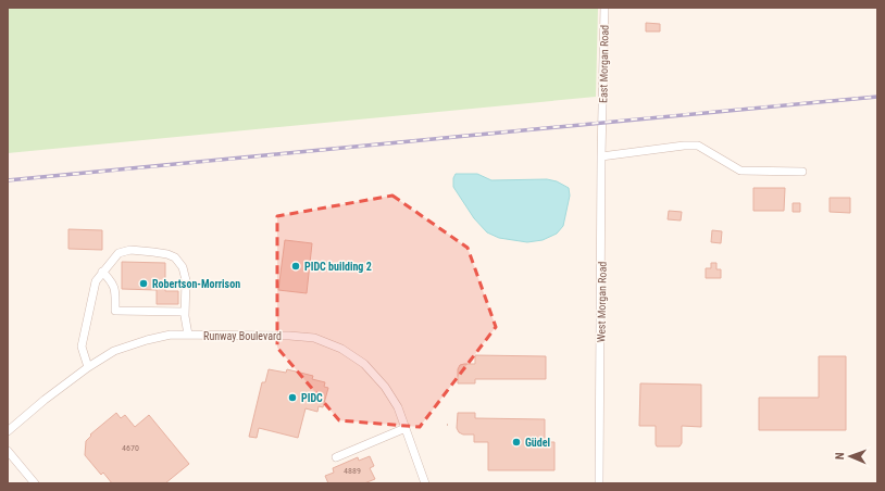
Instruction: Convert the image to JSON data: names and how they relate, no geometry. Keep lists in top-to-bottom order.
{
  "streets": {
    "street": ["East Morgan Road", "West Morgan Road", "Runway Boulevard"]
  },
  "crossings": [
    ["East Morgan Road", "West Morgan Road"]
  ],
  "places": [
    "PIDC building 2",
    "Robertson-Morrison",
    "PIDC",
    "Güdel"
  ],
  "house_numbers": ["4670", "4889"],
  "north": "left"
}
